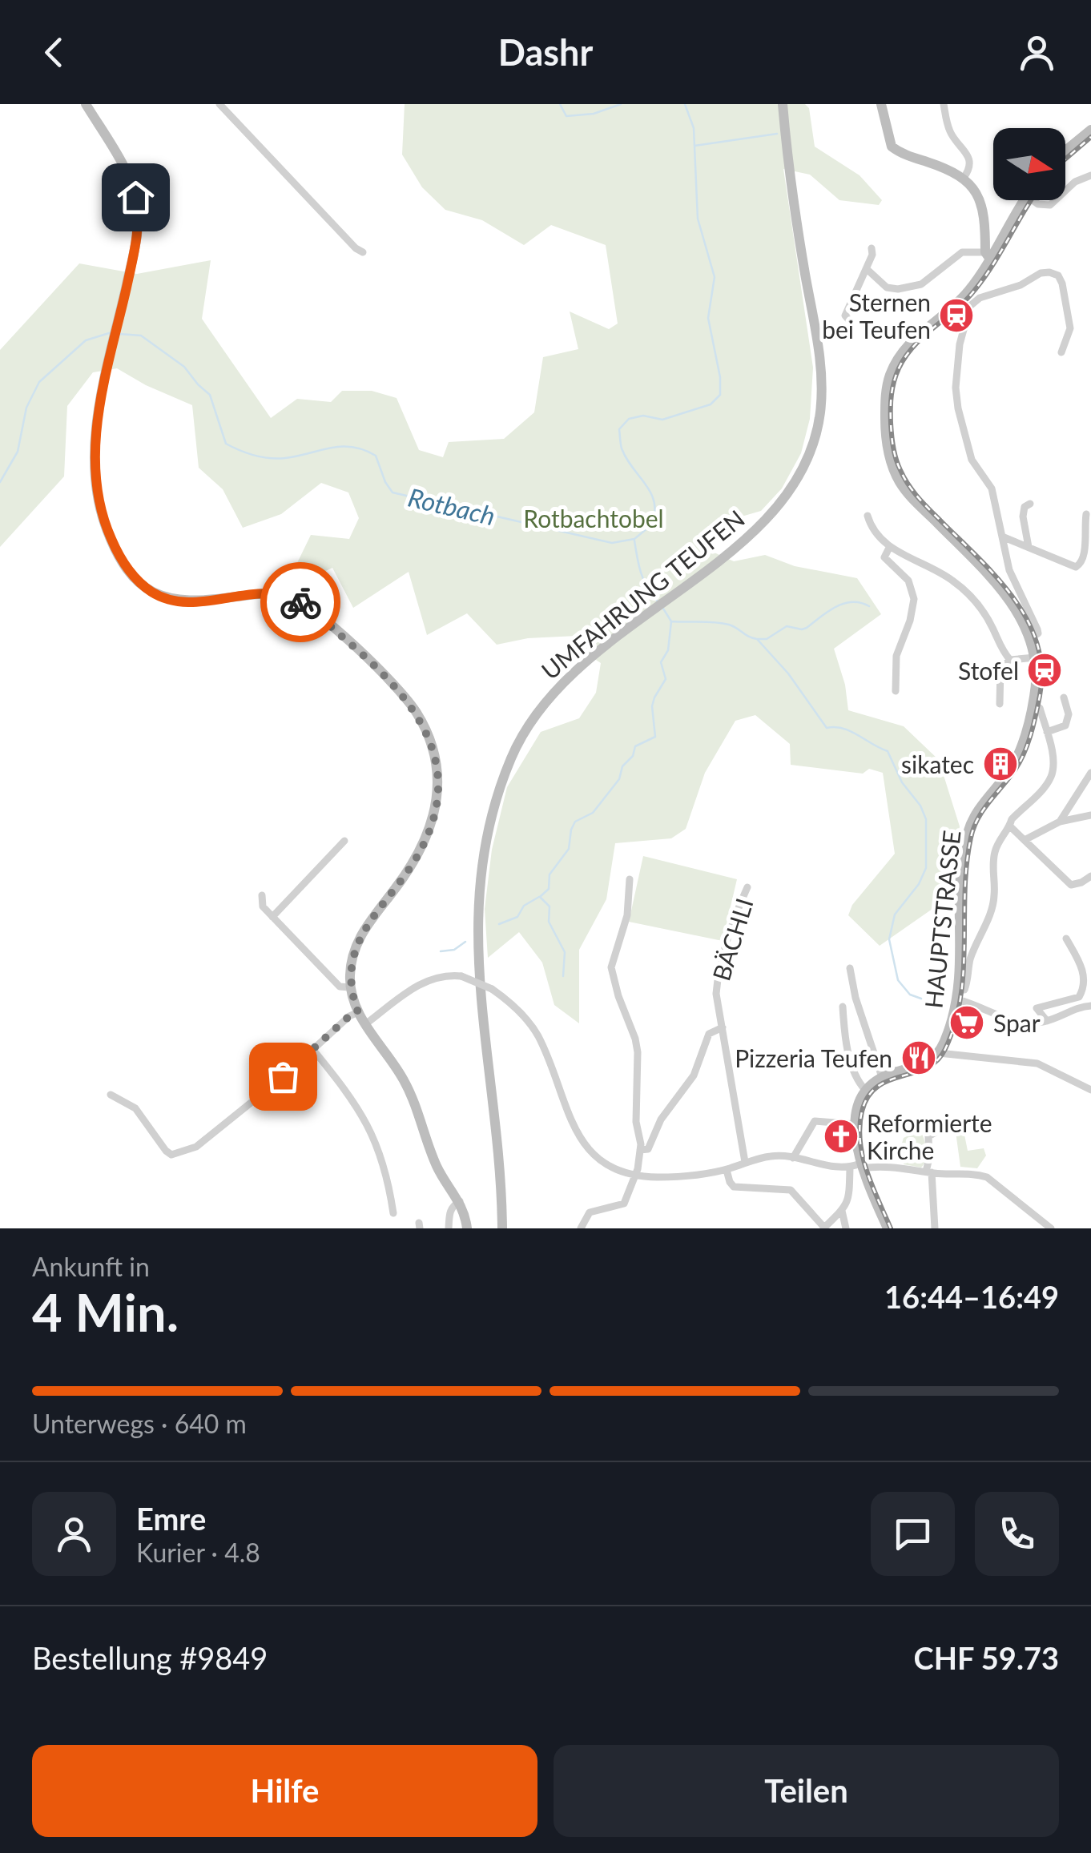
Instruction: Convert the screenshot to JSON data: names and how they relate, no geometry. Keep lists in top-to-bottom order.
{
  "streets": {
    "street": ["UMFAHRUNG TEUFEN", "HAUPTSTRASSE", "BÄCHLI"]
  },
  "water": ["Rotbach"],
  "parks": ["Rotbachtobel"],
  "places": {
    "station": ["Sternen bei Teufen", "Stofel"],
    "building": ["sikatec"],
    "supermarket": ["Spar"],
    "restaurant": ["Pizzeria Teufen"],
    "church": ["Reformierte Kirche"]
  },
  "north": "right",
  "page": {
    "header": "Dashr",
    "heading": ["4 Min.", "Ankunft in", "16:44–16:49"],
    "panel": [
      "Emre",
      "Kurier · 4.8",
      "Bestellung #9849",
      "CHF 59.73"
    ],
    "bar": "Unterwegs · 640 m",
    "buttons": ["Hilfe", "Teilen"]
  }
}
